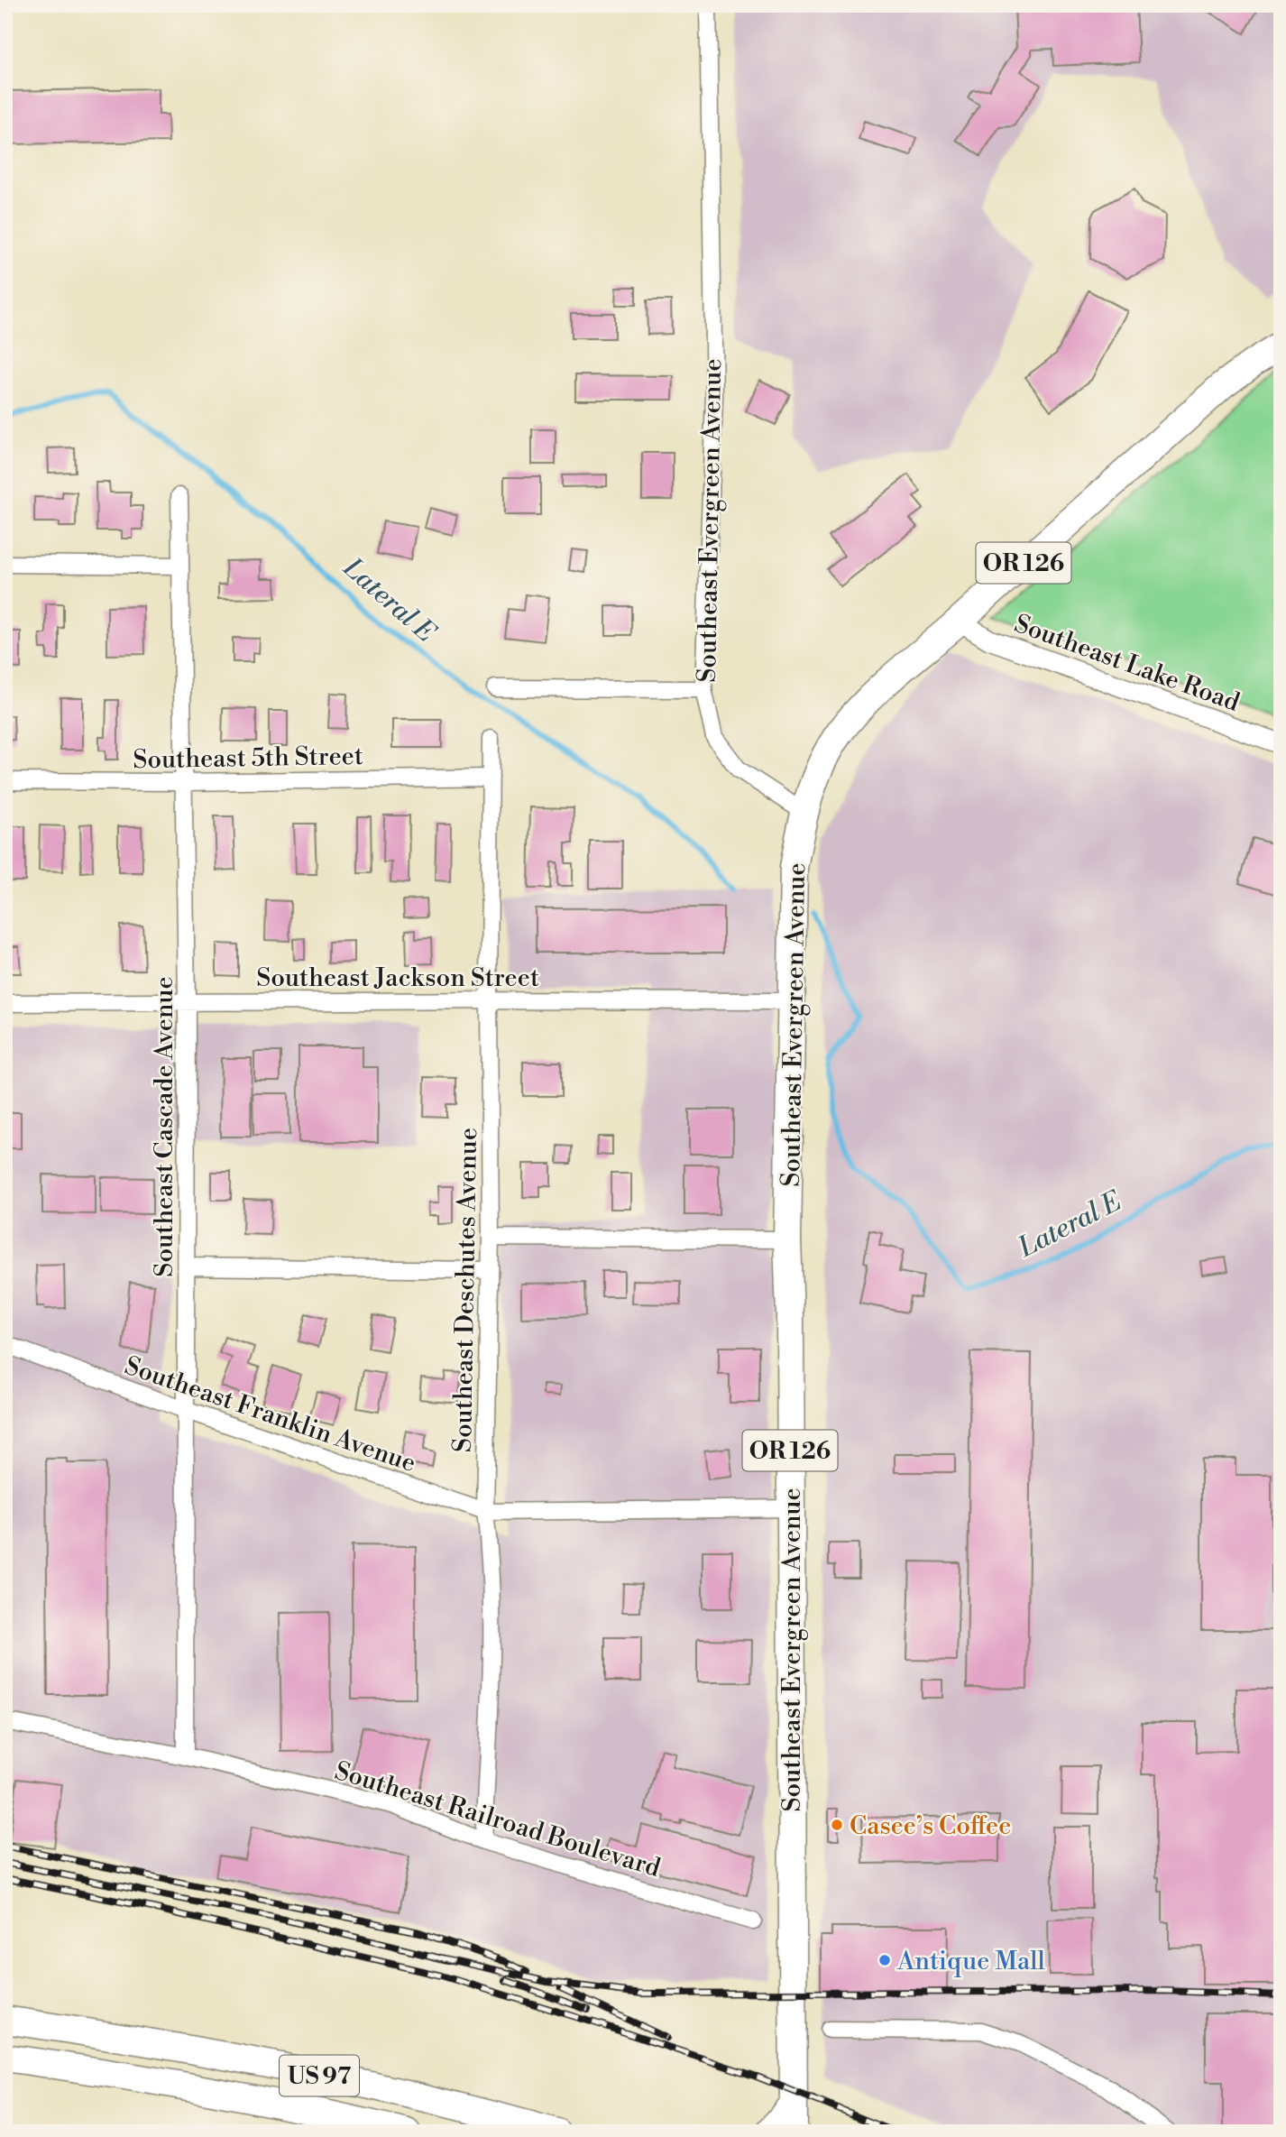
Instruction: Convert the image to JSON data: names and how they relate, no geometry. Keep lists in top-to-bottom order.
{
  "streets": {
    "highway": ["Southeast Evergreen Avenue", "OR 126", "US 97"],
    "street": [
      "Southeast Lake Road",
      "Southeast 5th Street",
      "Southeast Jackson Street",
      "Southeast Cascade Avenue",
      "Southeast Deschutes Avenue",
      "Southeast Franklin Avenue",
      "Southeast Railroad Boulevard"
    ]
  },
  "crossings": [
    ["Southeast Evergreen Avenue", "OR 126"],
    ["Southeast Evergreen Avenue", "Southeast Jackson Street"],
    ["Southeast Evergreen Avenue", "Southeast Franklin Avenue"],
    ["OR 126", "Southeast Lake Road"],
    ["Southeast 5th Street", "Southeast Cascade Avenue"],
    ["Southeast 5th Street", "Southeast Deschutes Avenue"],
    ["Southeast Jackson Street", "Southeast Cascade Avenue"],
    ["Southeast Jackson Street", "Southeast Deschutes Avenue"],
    ["Southeast Cascade Avenue", "Southeast Franklin Avenue"],
    ["Southeast Cascade Avenue", "Southeast Railroad Boulevard"],
    ["Southeast Deschutes Avenue", "Southeast Franklin Avenue"],
    ["Southeast Deschutes Avenue", "Southeast Railroad Boulevard"]
  ],
  "water": ["Lateral E"],
  "places": ["Casee’s Coffee", "Antique Mall"]
}
